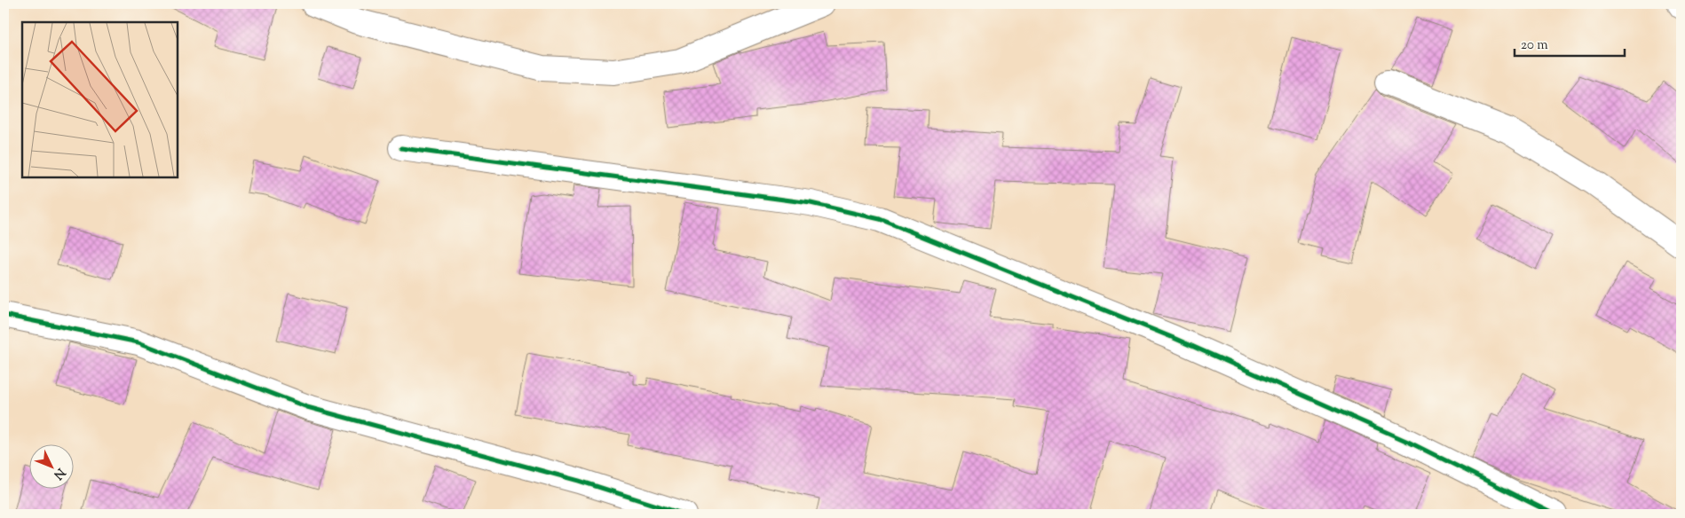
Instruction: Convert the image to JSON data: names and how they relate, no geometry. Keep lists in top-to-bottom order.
{
  "scale_bar": "20 m",
  "north": "bottom right"
}
